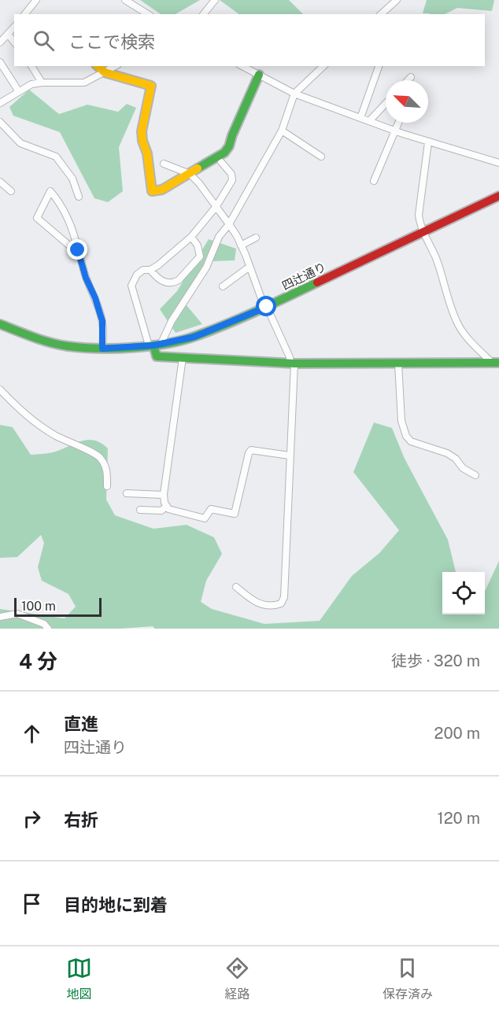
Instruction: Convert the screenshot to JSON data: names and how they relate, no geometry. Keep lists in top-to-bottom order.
{
  "streets": {
    "street": ["四辻通り"]
  },
  "scale_bar": "100 m",
  "north": "top left",
  "page": {
    "search": "ここで検索",
    "scale": "100 m",
    "heading": ["4 分", "徒歩 · 320 m"],
    "list": [
      ["直進", "四辻通り", "200 m"],
      ["右折", "120 m"],
      "目的地に到着"
    ],
    "nav": ["地図", "経路", "保存済み"]
  }
}
